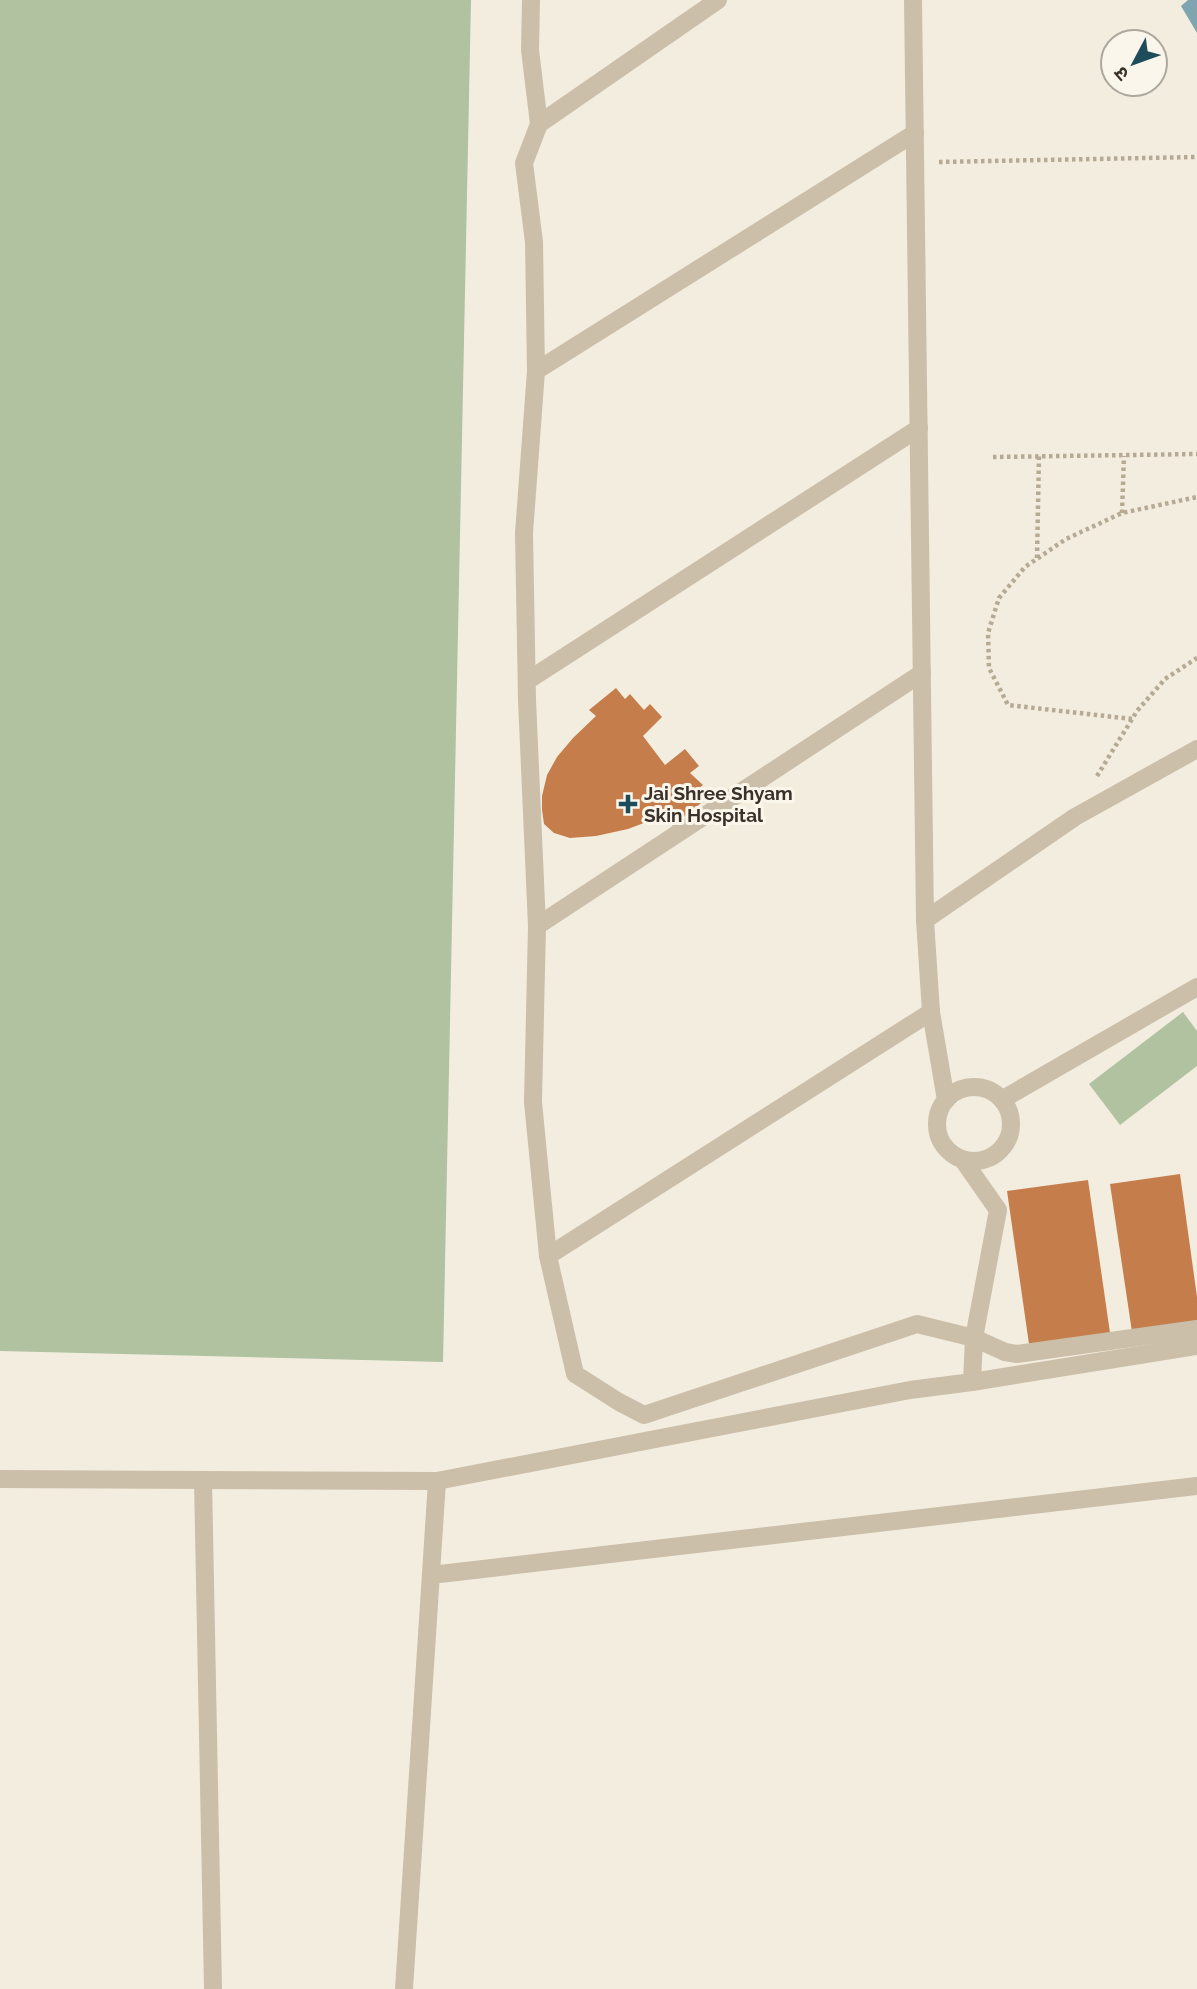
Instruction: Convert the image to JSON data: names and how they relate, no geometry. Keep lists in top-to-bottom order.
{
  "places": {
    "health": ["Jai Shree Shyam Skin Hospital"]
  },
  "north": "bottom left"
}
